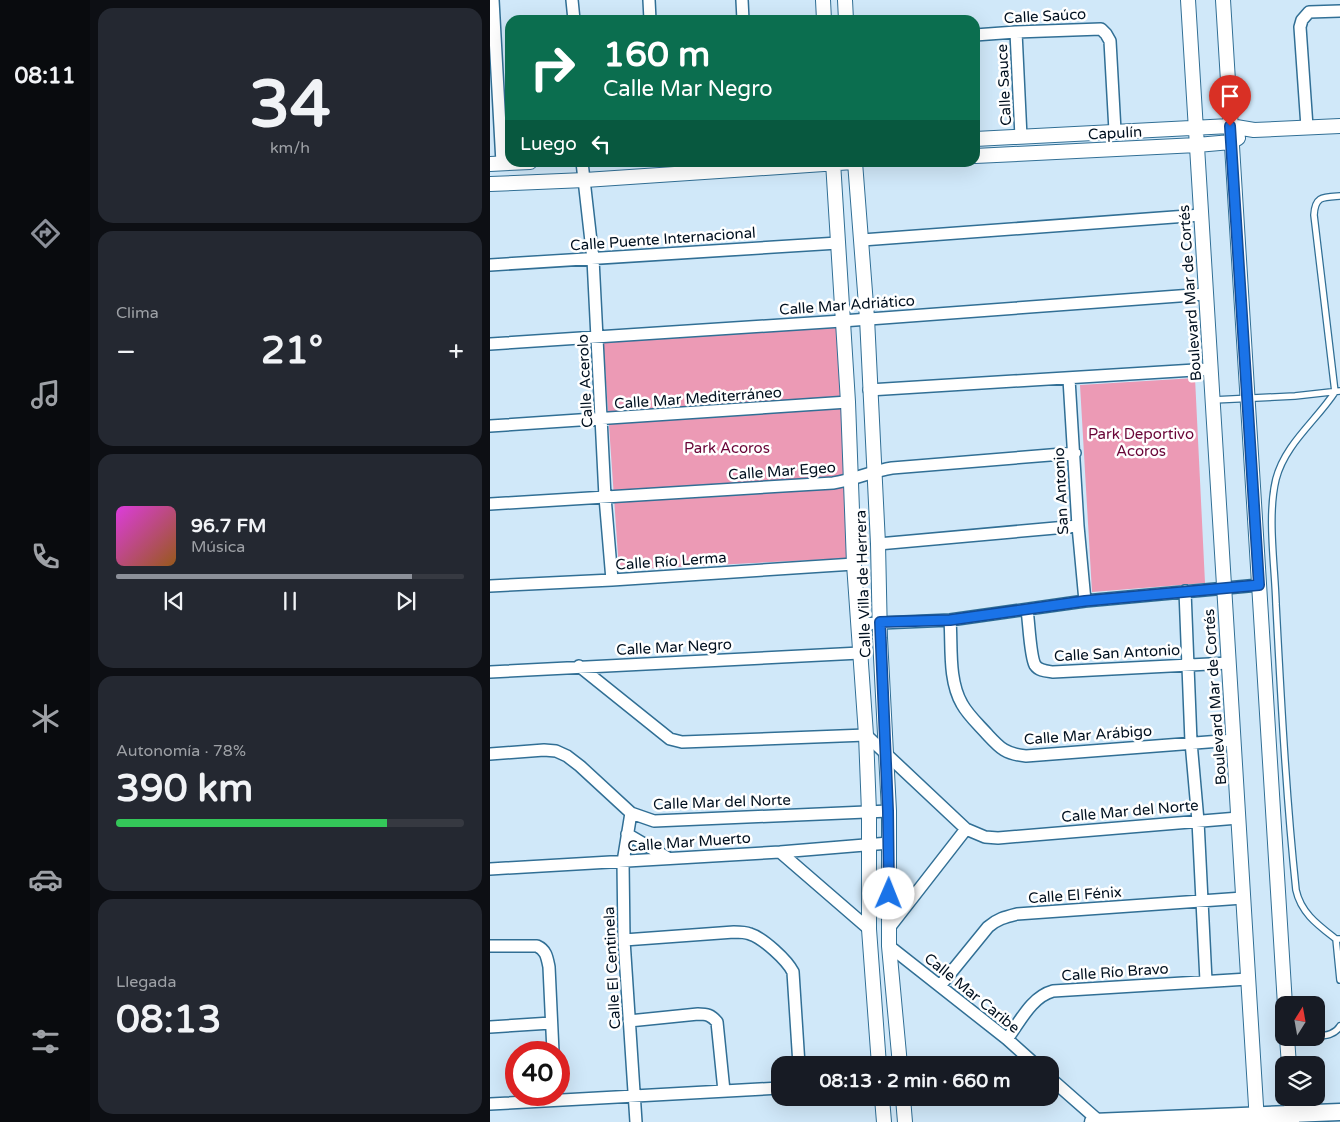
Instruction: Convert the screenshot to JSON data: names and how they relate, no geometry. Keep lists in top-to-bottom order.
{
  "streets": {
    "street": [
      "Calle Saúco",
      "Calle Sauce",
      "Capulín",
      "Calle Puente Internacional",
      "Boulevard Mar de Cortés",
      "Calle Mar Adriático",
      "Calle Acerolo",
      "Calle Mar Mediterráneo",
      "Calle Mar Egeo",
      "San Antonio",
      "Calle Río Lerma",
      "Calle Villa de Herrera",
      "Calle Mar Negro",
      "Calle San Antonio",
      "Calle Mar Arábigo",
      "Calle Mar del Norte",
      "Calle Mar Muerto",
      "Calle El Fénix",
      "Calle El Centinela",
      "Calle Río Bravo",
      "Calle Mar Caribe"
    ]
  },
  "crossings": [
    ["Calle Saúco", "Calle Sauce"],
    ["Calle Saúco", "Capulín"],
    ["Calle Sauce", "Capulín"],
    ["Capulín", "Boulevard Mar de Cortés"],
    ["Calle Puente Internacional", "Calle Acerolo"],
    ["Calle Puente Internacional", "Calle Villa de Herrera"],
    ["Boulevard Mar de Cortés", "Calle Mar Adriático"],
    ["Boulevard Mar de Cortés", "Calle San Antonio"],
    ["Boulevard Mar de Cortés", "Calle Mar Arábigo"],
    ["Boulevard Mar de Cortés", "Calle Mar del Norte"],
    ["Boulevard Mar de Cortés", "Calle El Fénix"],
    ["Boulevard Mar de Cortés", "Calle Río Bravo"],
    ["Calle Mar Adriático", "Calle Acerolo"],
    ["Calle Mar Adriático", "Calle Villa de Herrera"],
    ["Calle Acerolo", "Calle Mar Mediterráneo"],
    ["Calle Acerolo", "Calle Mar Egeo"],
    ["Calle Acerolo", "Calle Río Lerma"],
    ["Calle Mar Mediterráneo", "Calle Villa de Herrera"],
    ["Calle Mar Egeo", "San Antonio"],
    ["Calle Mar Egeo", "Calle Villa de Herrera"],
    ["Calle Río Lerma", "Calle Villa de Herrera"],
    ["Calle Villa de Herrera", "Calle Mar Negro"],
    ["Calle Villa de Herrera", "Calle Mar del Norte"],
    ["Calle Villa de Herrera", "Calle Mar Muerto"],
    ["Calle Villa de Herrera", "Calle Mar Caribe"],
    ["Calle Mar del Norte", "Calle El Centinela"],
    ["Calle Mar Muerto", "Calle El Centinela"],
    ["Calle El Fénix", "Calle Mar Caribe"],
    ["Calle Río Bravo", "Calle Mar Caribe"]
  ],
  "parks": ["Park Deportivo Acoros", "Park Acoros"],
  "north": "top",
  "page": {
    "tabs": "08:11",
    "tile": [
      ["34", "km/h"],
      "Clima",
      ["Autonomía · 78%", "390 km"],
      ["Llegada", "08:13"]
    ],
    "turn": ["160 m", "Calle Mar Negro"],
    "then": "Luego",
    "heat": ["−", "21°", "+"],
    "song": ["96.7 FM", "Música"],
    "limit": "40",
    "trip": "08:13 · 2 min · 660 m"
  }
}
